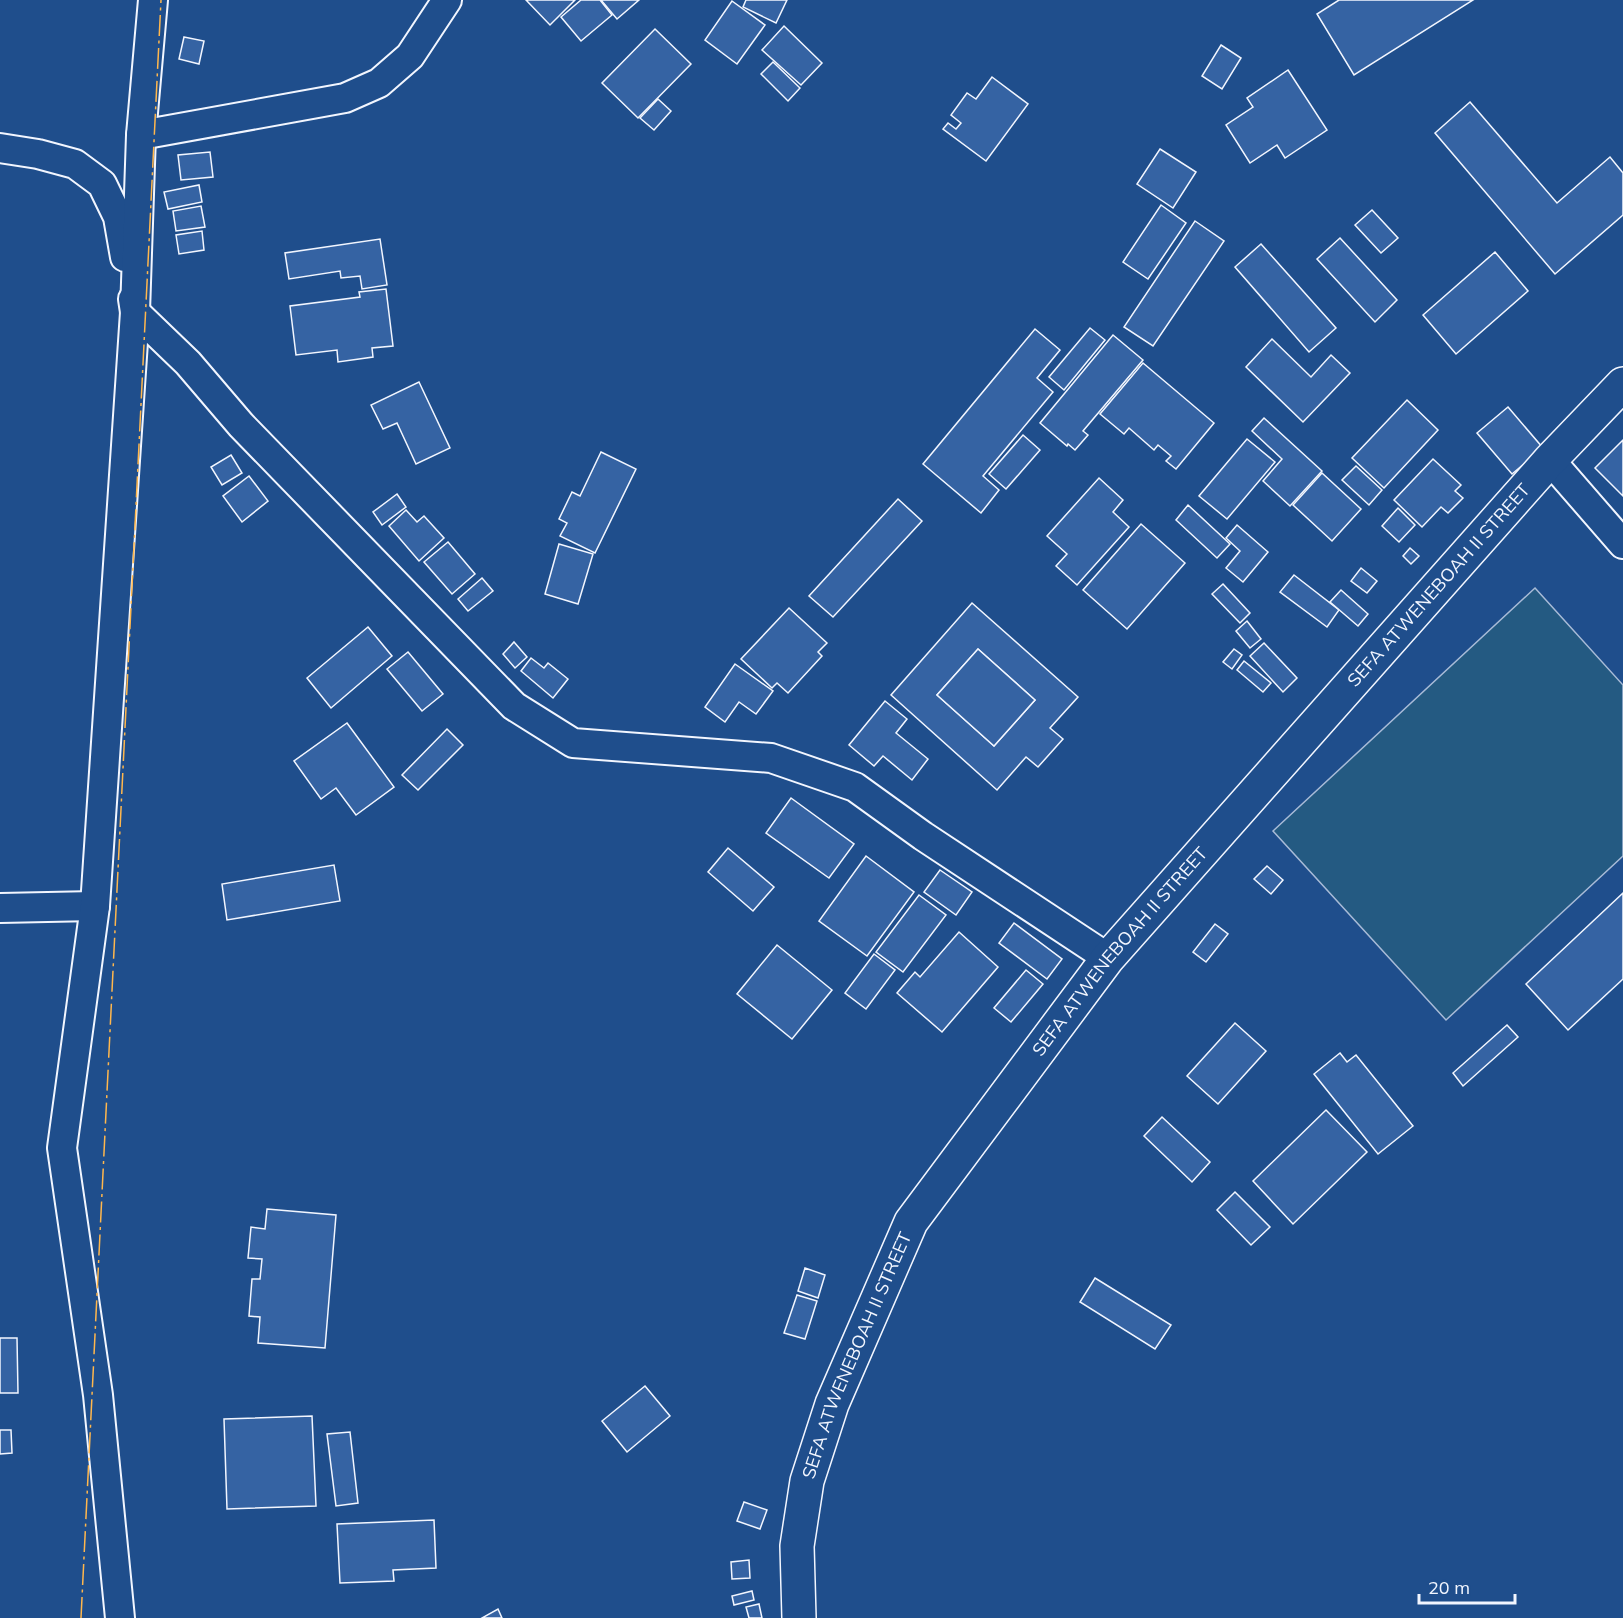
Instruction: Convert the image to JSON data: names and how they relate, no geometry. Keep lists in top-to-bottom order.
{
  "streets": {
    "main road": ["SEFA ATWENEBOAH II STREET"]
  },
  "scale_bar": "20 m"
}
